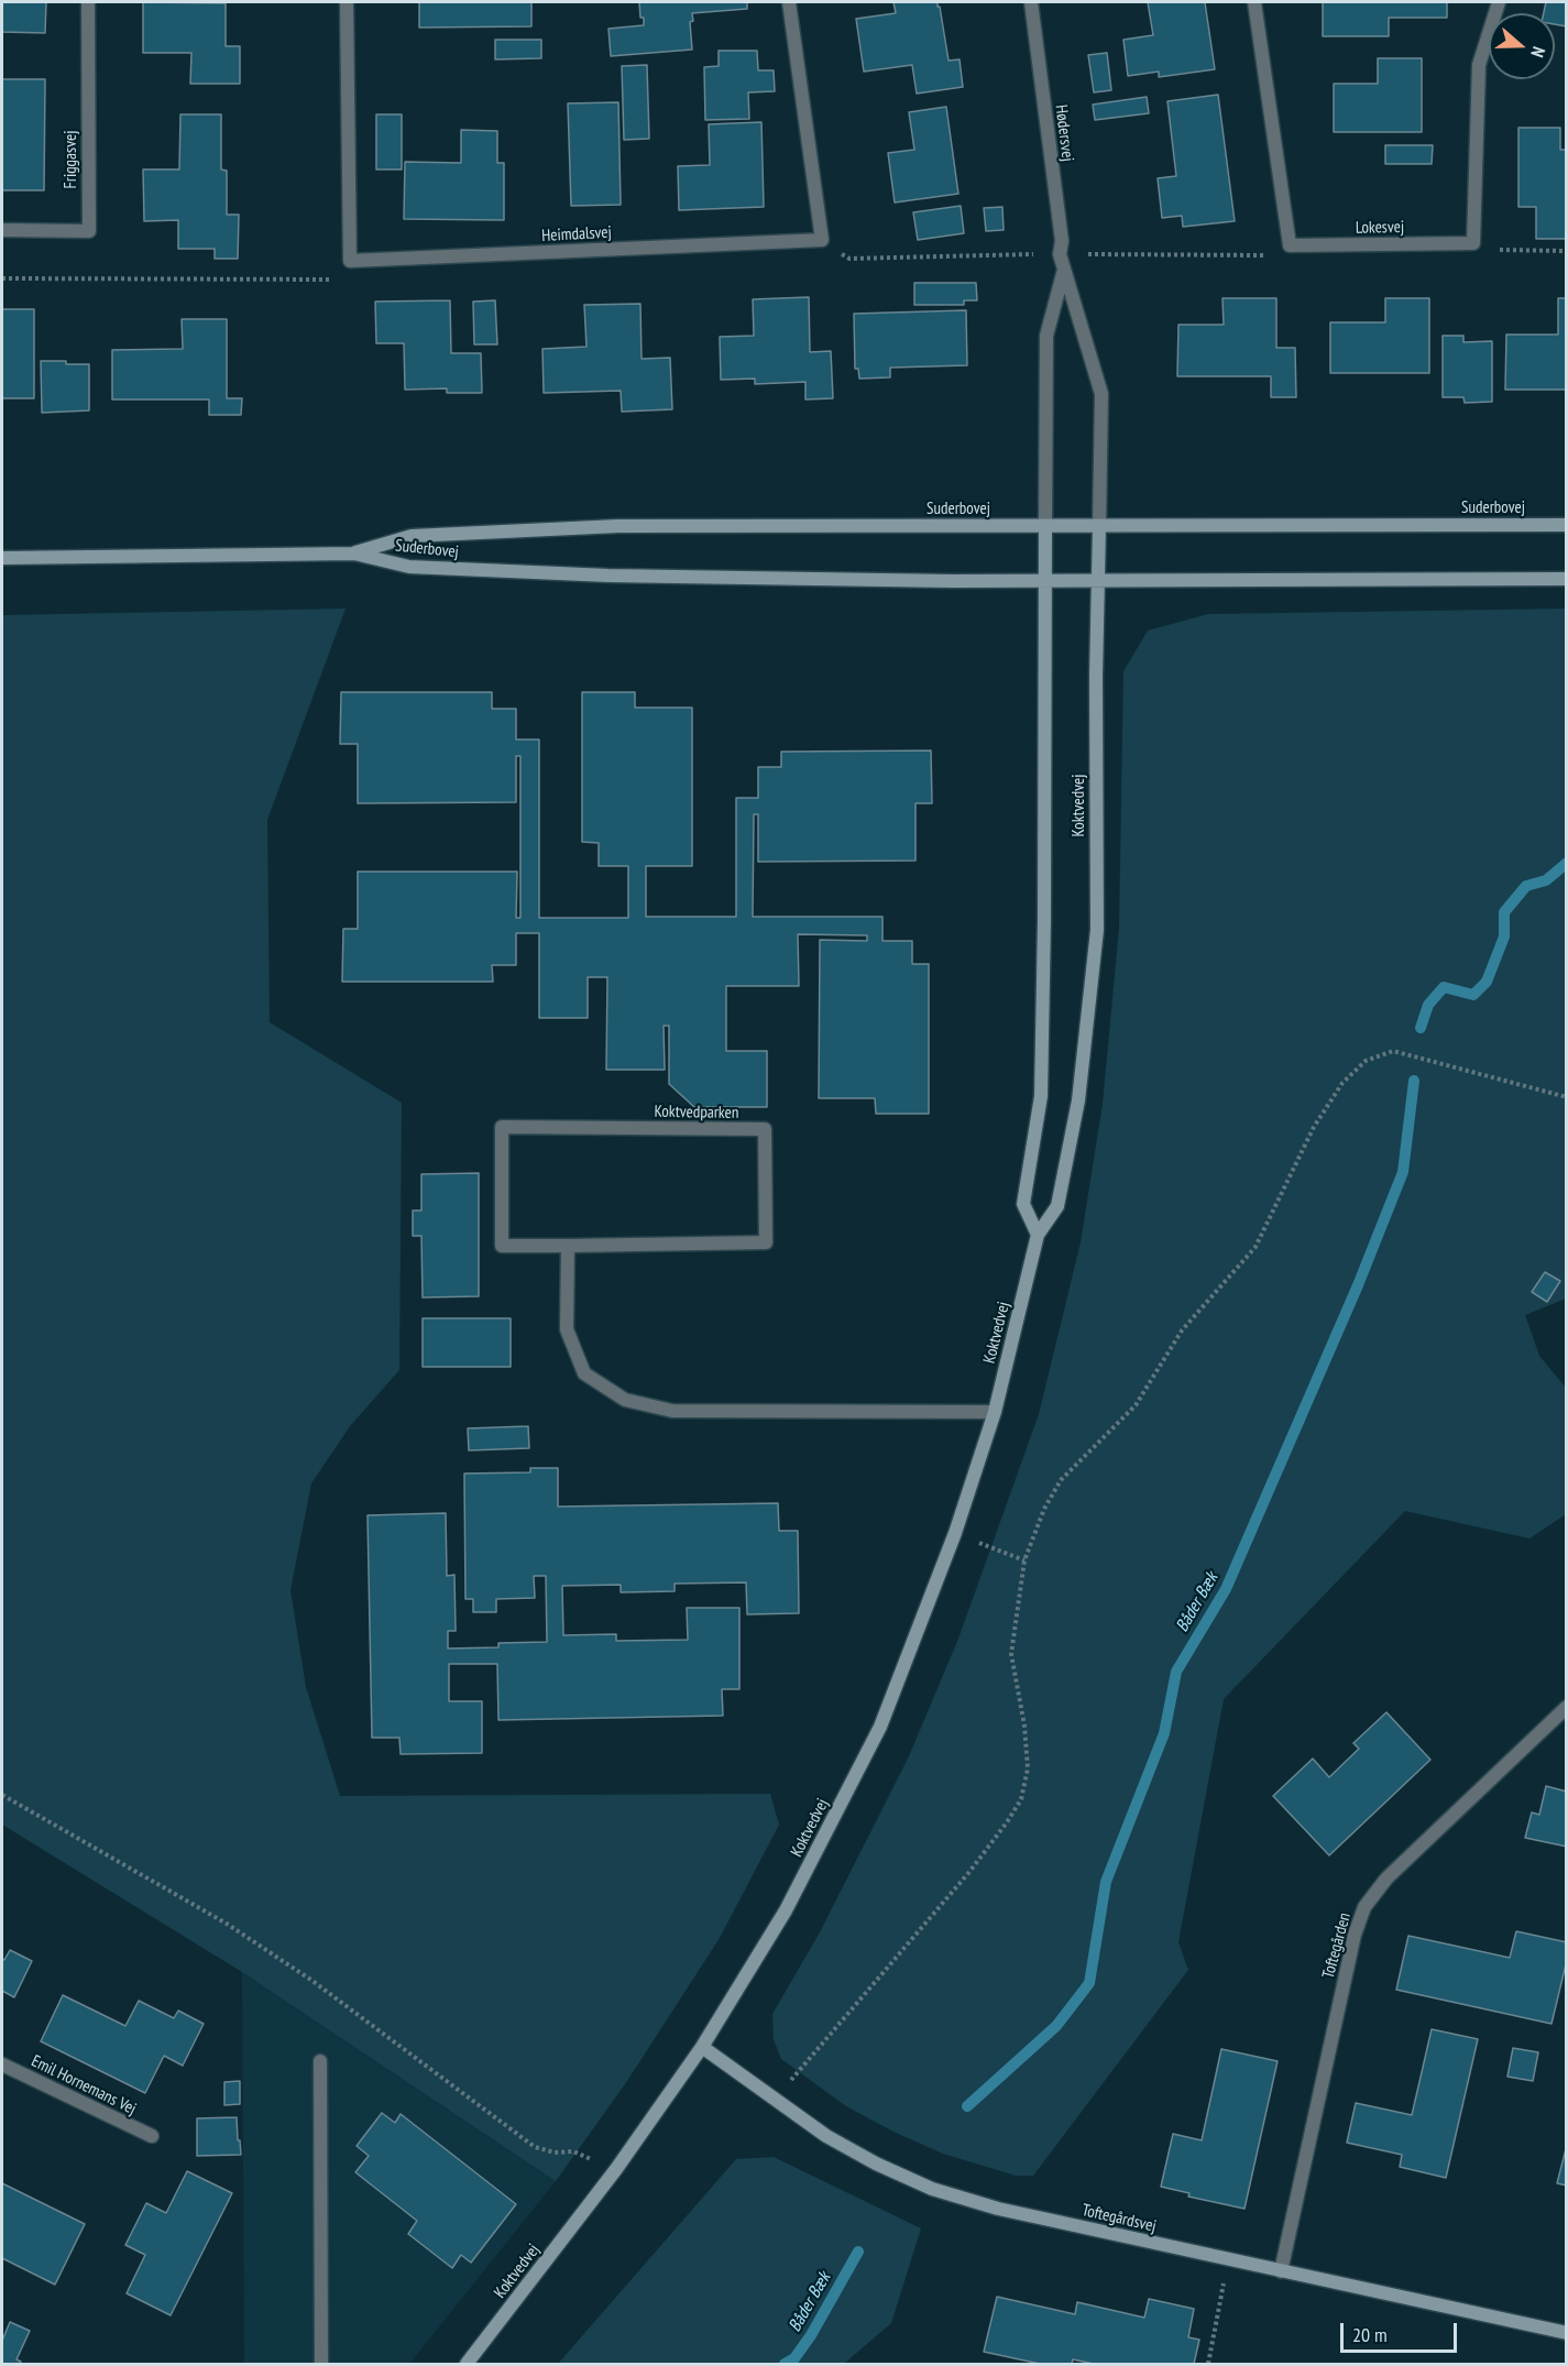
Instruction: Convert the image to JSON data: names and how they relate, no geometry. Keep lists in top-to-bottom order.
{
  "streets": {
    "street": [
      "Hødersvej",
      "Friggasvej",
      "Lokesvej",
      "Heimdalsvej",
      "Suderbovej",
      "Koktvedvej",
      "Koktvedparken",
      "Toftegården",
      "Emil Hornemans Vej",
      "Toftegårdsvej"
    ]
  },
  "crossings": [
    ["Hødersvej", "Suderbovej"],
    ["Hødersvej", "Koktvedvej"],
    ["Suderbovej", "Koktvedvej"],
    ["Koktvedvej", "Toftegårdsvej"],
    ["Toftegården", "Toftegårdsvej"]
  ],
  "water": ["Båder Bæk"],
  "scale_bar": "20 m",
  "north": "right"
}
